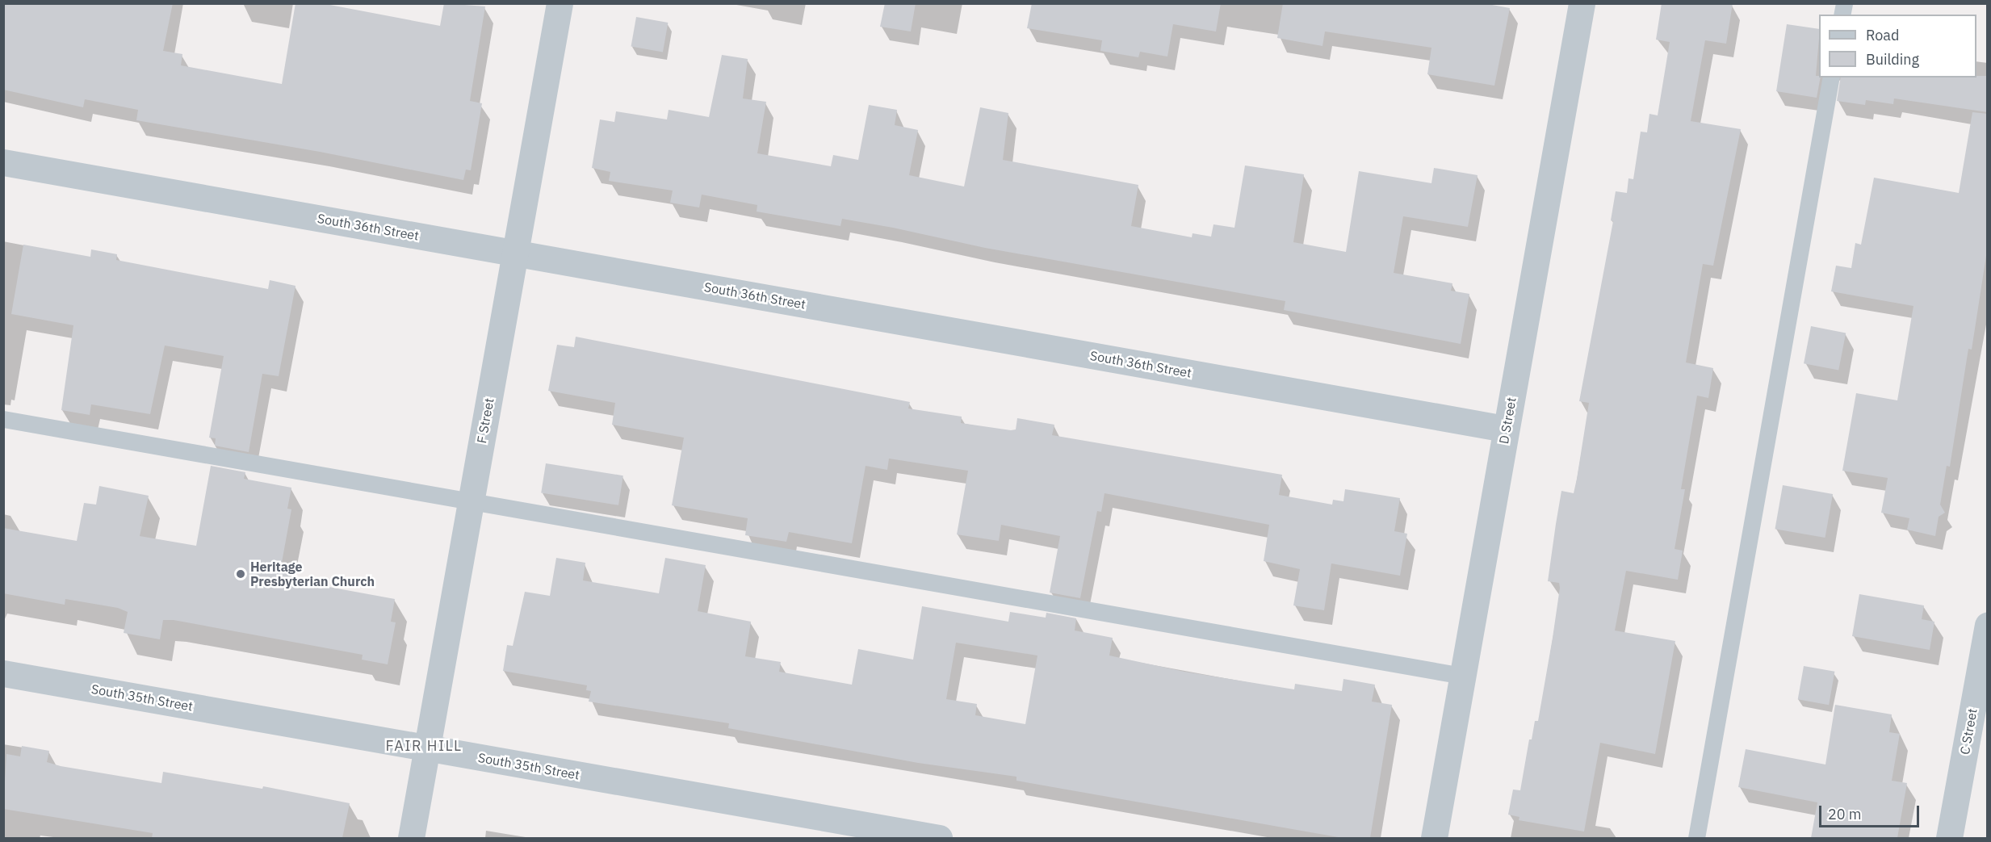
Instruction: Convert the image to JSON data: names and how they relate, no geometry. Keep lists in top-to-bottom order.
{
  "streets": {
    "street": [
      "South 36th Street",
      "F Street",
      "D Street",
      "South 35th Street",
      "C Street"
    ]
  },
  "crossings": [
    ["South 36th Street", "F Street"],
    ["South 36th Street", "D Street"],
    ["F Street", "South 35th Street"]
  ],
  "districts": ["FAIR HILL"],
  "places": ["Heritage Presbyterian Church"],
  "legend": ["Road", "Building"],
  "scale_bar": "20 m"
}
